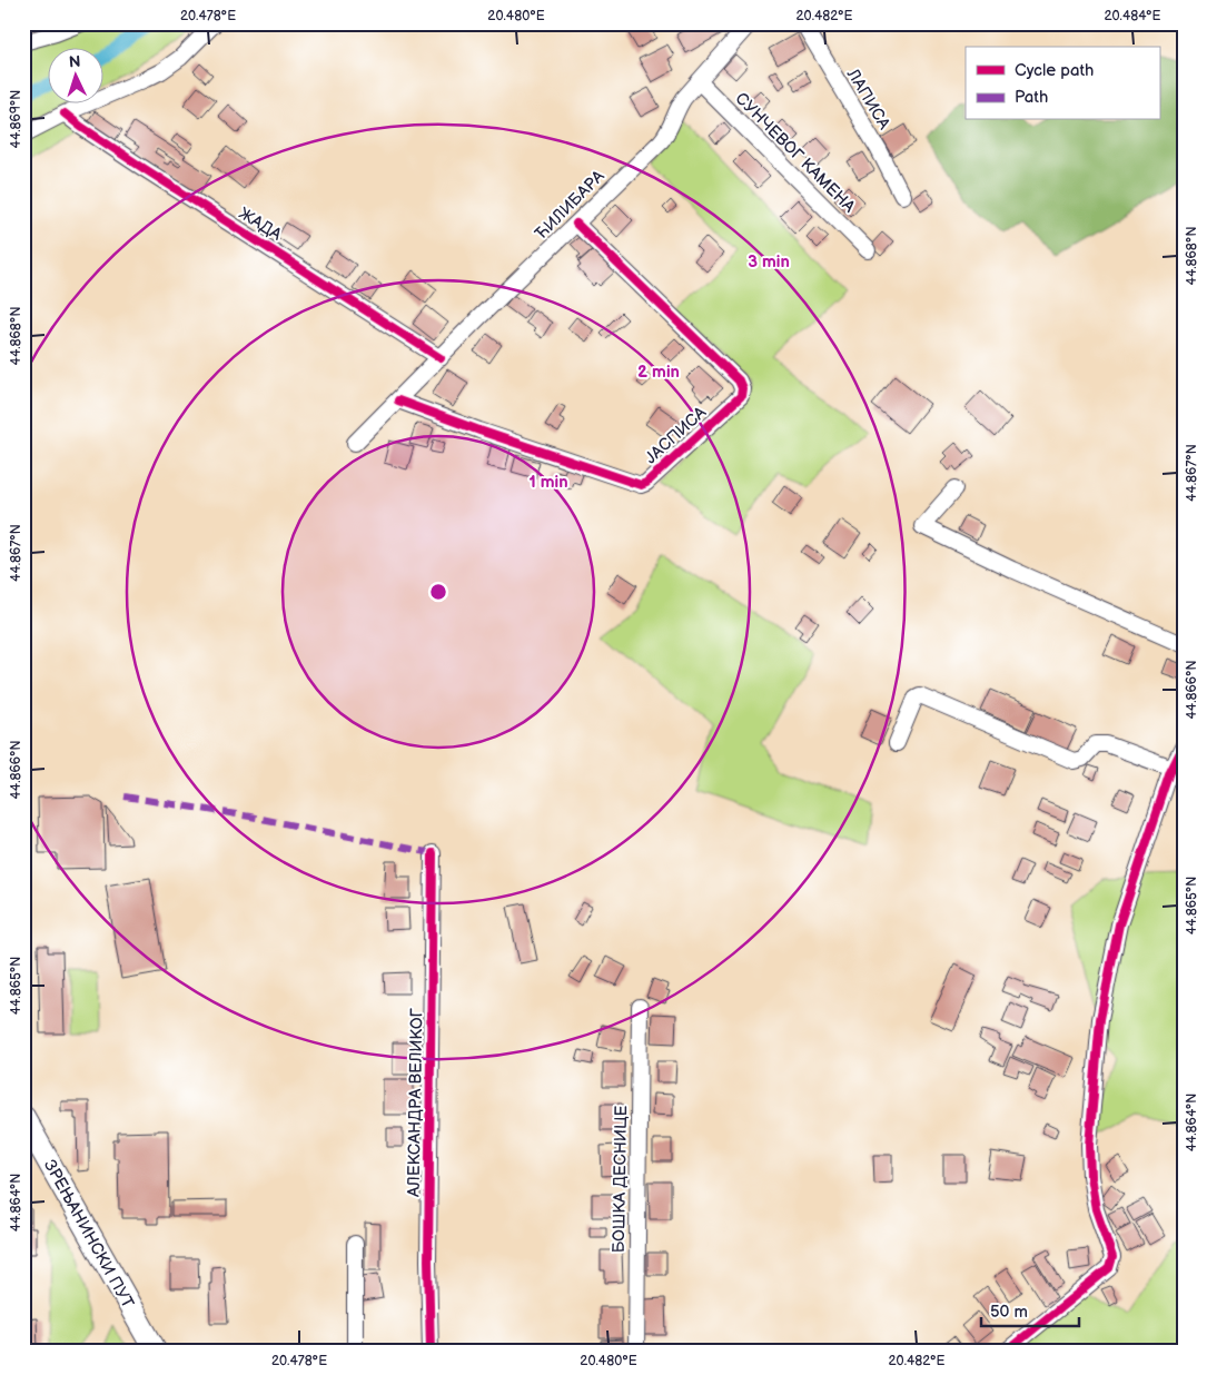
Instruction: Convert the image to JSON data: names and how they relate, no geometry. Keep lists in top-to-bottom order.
{
  "streets": {
    "main road": ["ЗРЕЊАНИНСКИ ПУТ"],
    "street": [
      "ЛАПИСА",
      "СУНЧЕВОГ КАМЕНА",
      "ЋИЛИБАРА",
      "ЖАДА",
      "ЈАСПИСА",
      "АЛЕКСАНДРА ВЕЛИКОГ",
      "БОШКА ДЕСНИЦЕ"
    ]
  },
  "crossings": [
    ["СУНЧЕВОГ КАМЕНА", "ЋИЛИБАРА"],
    ["ЋИЛИБАРА", "ЖАДА"],
    ["ЋИЛИБАРА", "ЈАСПИСА"]
  ],
  "legend": ["Cycle path", "Path"],
  "scale_bar": "50 m",
  "north": "top",
  "coordinates": [
    "20.478°E",
    "20.480°E",
    "20.482°E",
    "20.484°E",
    "44.869°N",
    "44.868°N",
    "44.867°N",
    "44.866°N",
    "44.865°N",
    "44.864°N"
  ],
  "rings": ["3 min", "2 min", "1 min"]
}
